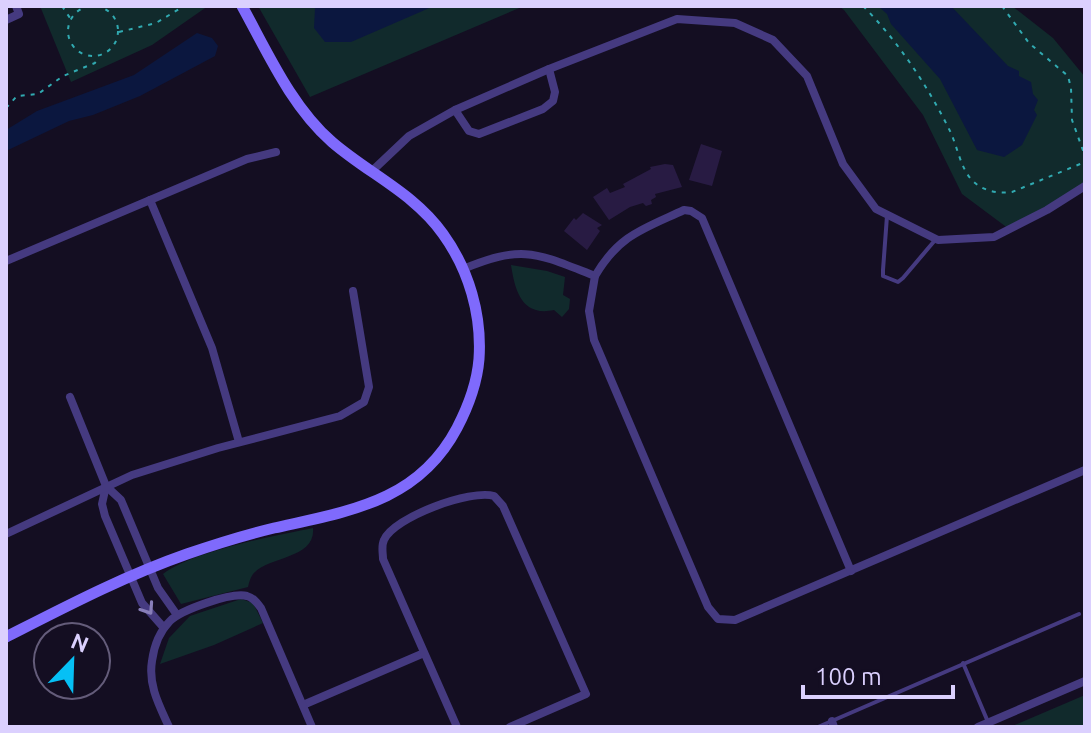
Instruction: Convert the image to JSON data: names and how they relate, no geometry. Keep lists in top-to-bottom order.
{
  "scale_bar": "100 m",
  "north": "top right"
}
